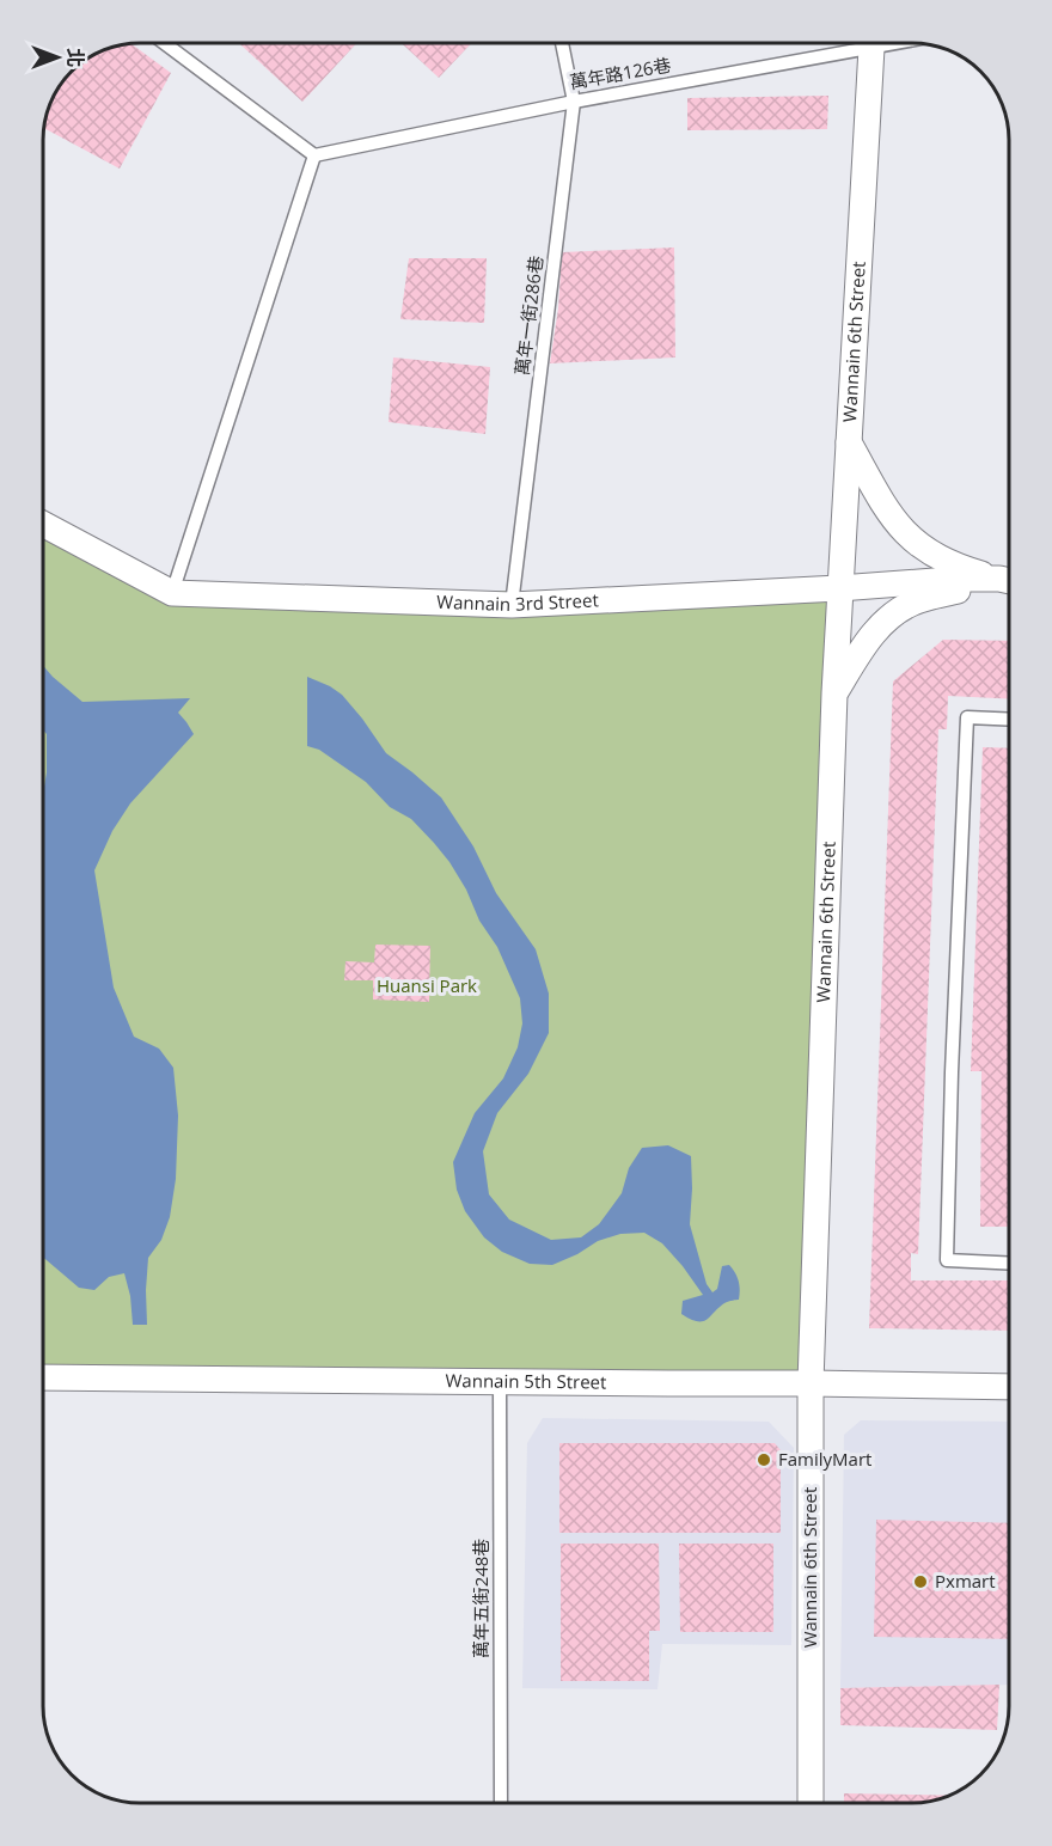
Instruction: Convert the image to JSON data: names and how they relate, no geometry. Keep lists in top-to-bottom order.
{
  "streets": {
    "street": ["Wannain 6th Street", "Wannain 3rd Street", "Wannain 5th Street"],
    "lane": ["萬年路126巷", "萬年一街286巷", "萬年五街248巷"]
  },
  "crossings": [
    ["萬年路126巷", "萬年一街286巷"],
    ["萬年一街286巷", "Wannain 3rd Street"],
    ["Wannain 6th Street", "Wannain 3rd Street"],
    ["Wannain 6th Street", "Wannain 5th Street"],
    ["Wannain 5th Street", "萬年五街248巷"]
  ],
  "parks": ["Huansi Park"],
  "places": ["FamilyMart", "Pxmart"],
  "north": "right"
}
